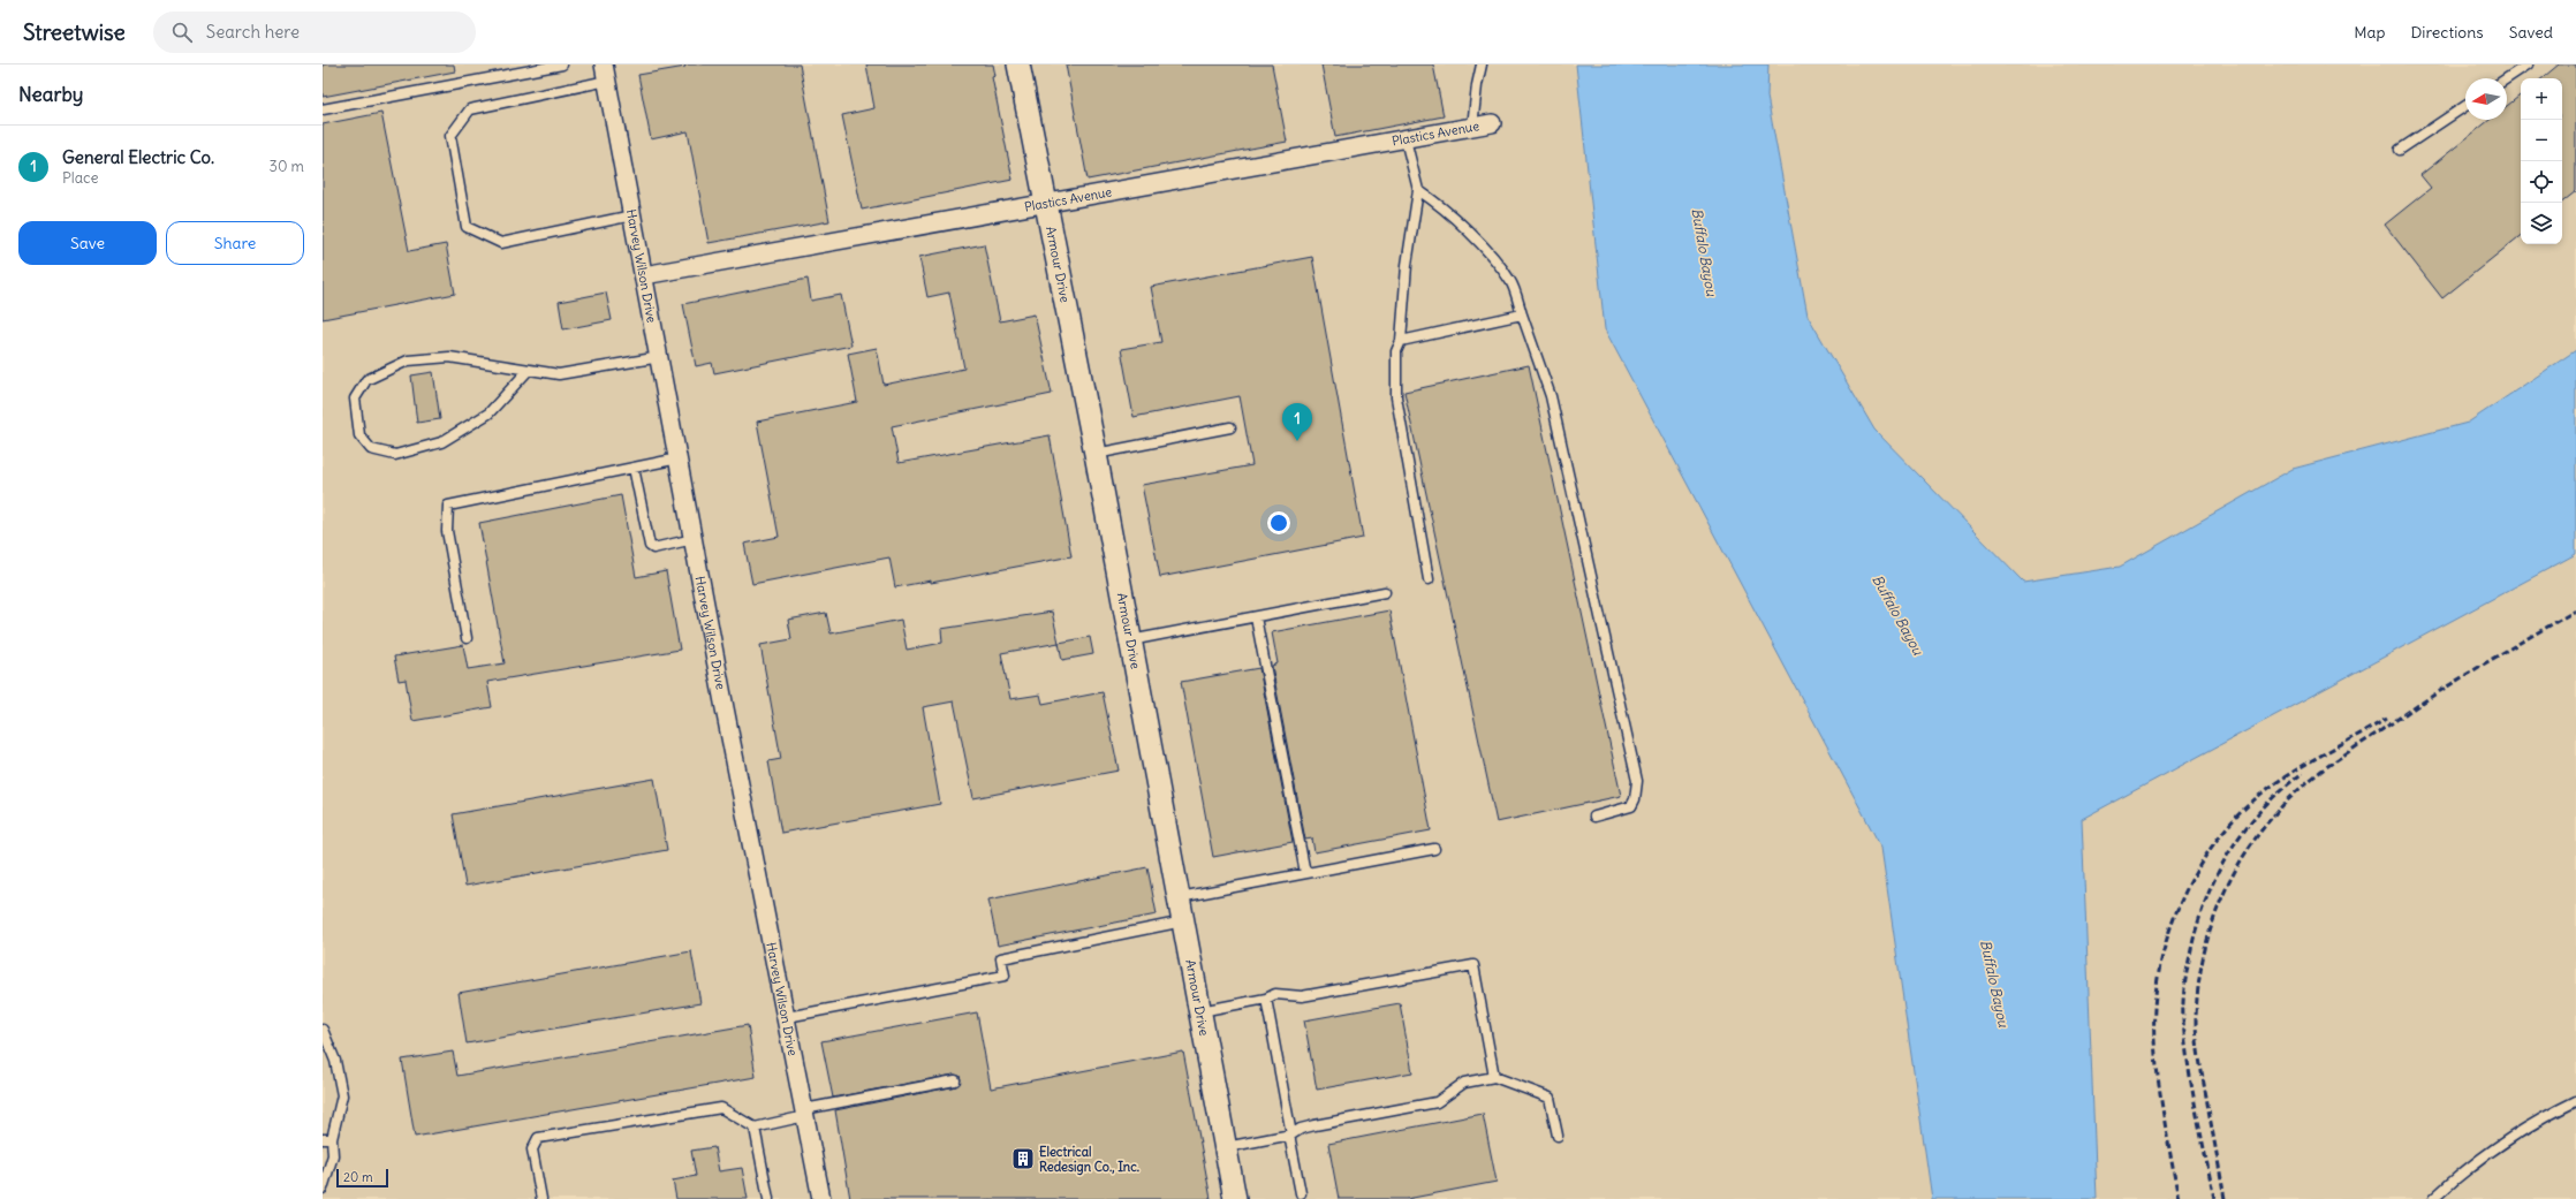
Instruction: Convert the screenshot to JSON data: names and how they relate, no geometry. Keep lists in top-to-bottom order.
{
  "streets": {
    "street": ["Plastics Avenue", "Harvey Wilson Drive", "Armour Drive"]
  },
  "crossings": [
    ["Plastics Avenue", "Harvey Wilson Drive"],
    ["Plastics Avenue", "Armour Drive"]
  ],
  "water": ["Buffalo Bayou"],
  "places": {
    "building": ["Electrical Redesign Co., Inc."]
  },
  "scale_bar": "20 m",
  "north": "left",
  "page": {
    "header": "Streetwise",
    "search": "Search here",
    "nav": ["Map", "Directions", "Saved"],
    "heading": "Nearby",
    "map_buttons": ["+", "−"],
    "list": [
      {
        "mark": "1",
        "name": "General Electric Co.",
        "note": "Place",
        "value": "30 m"
      }
    ],
    "buttons": ["Save", "Share"],
    "pins": "1",
    "scale": "20 m"
  }
}
